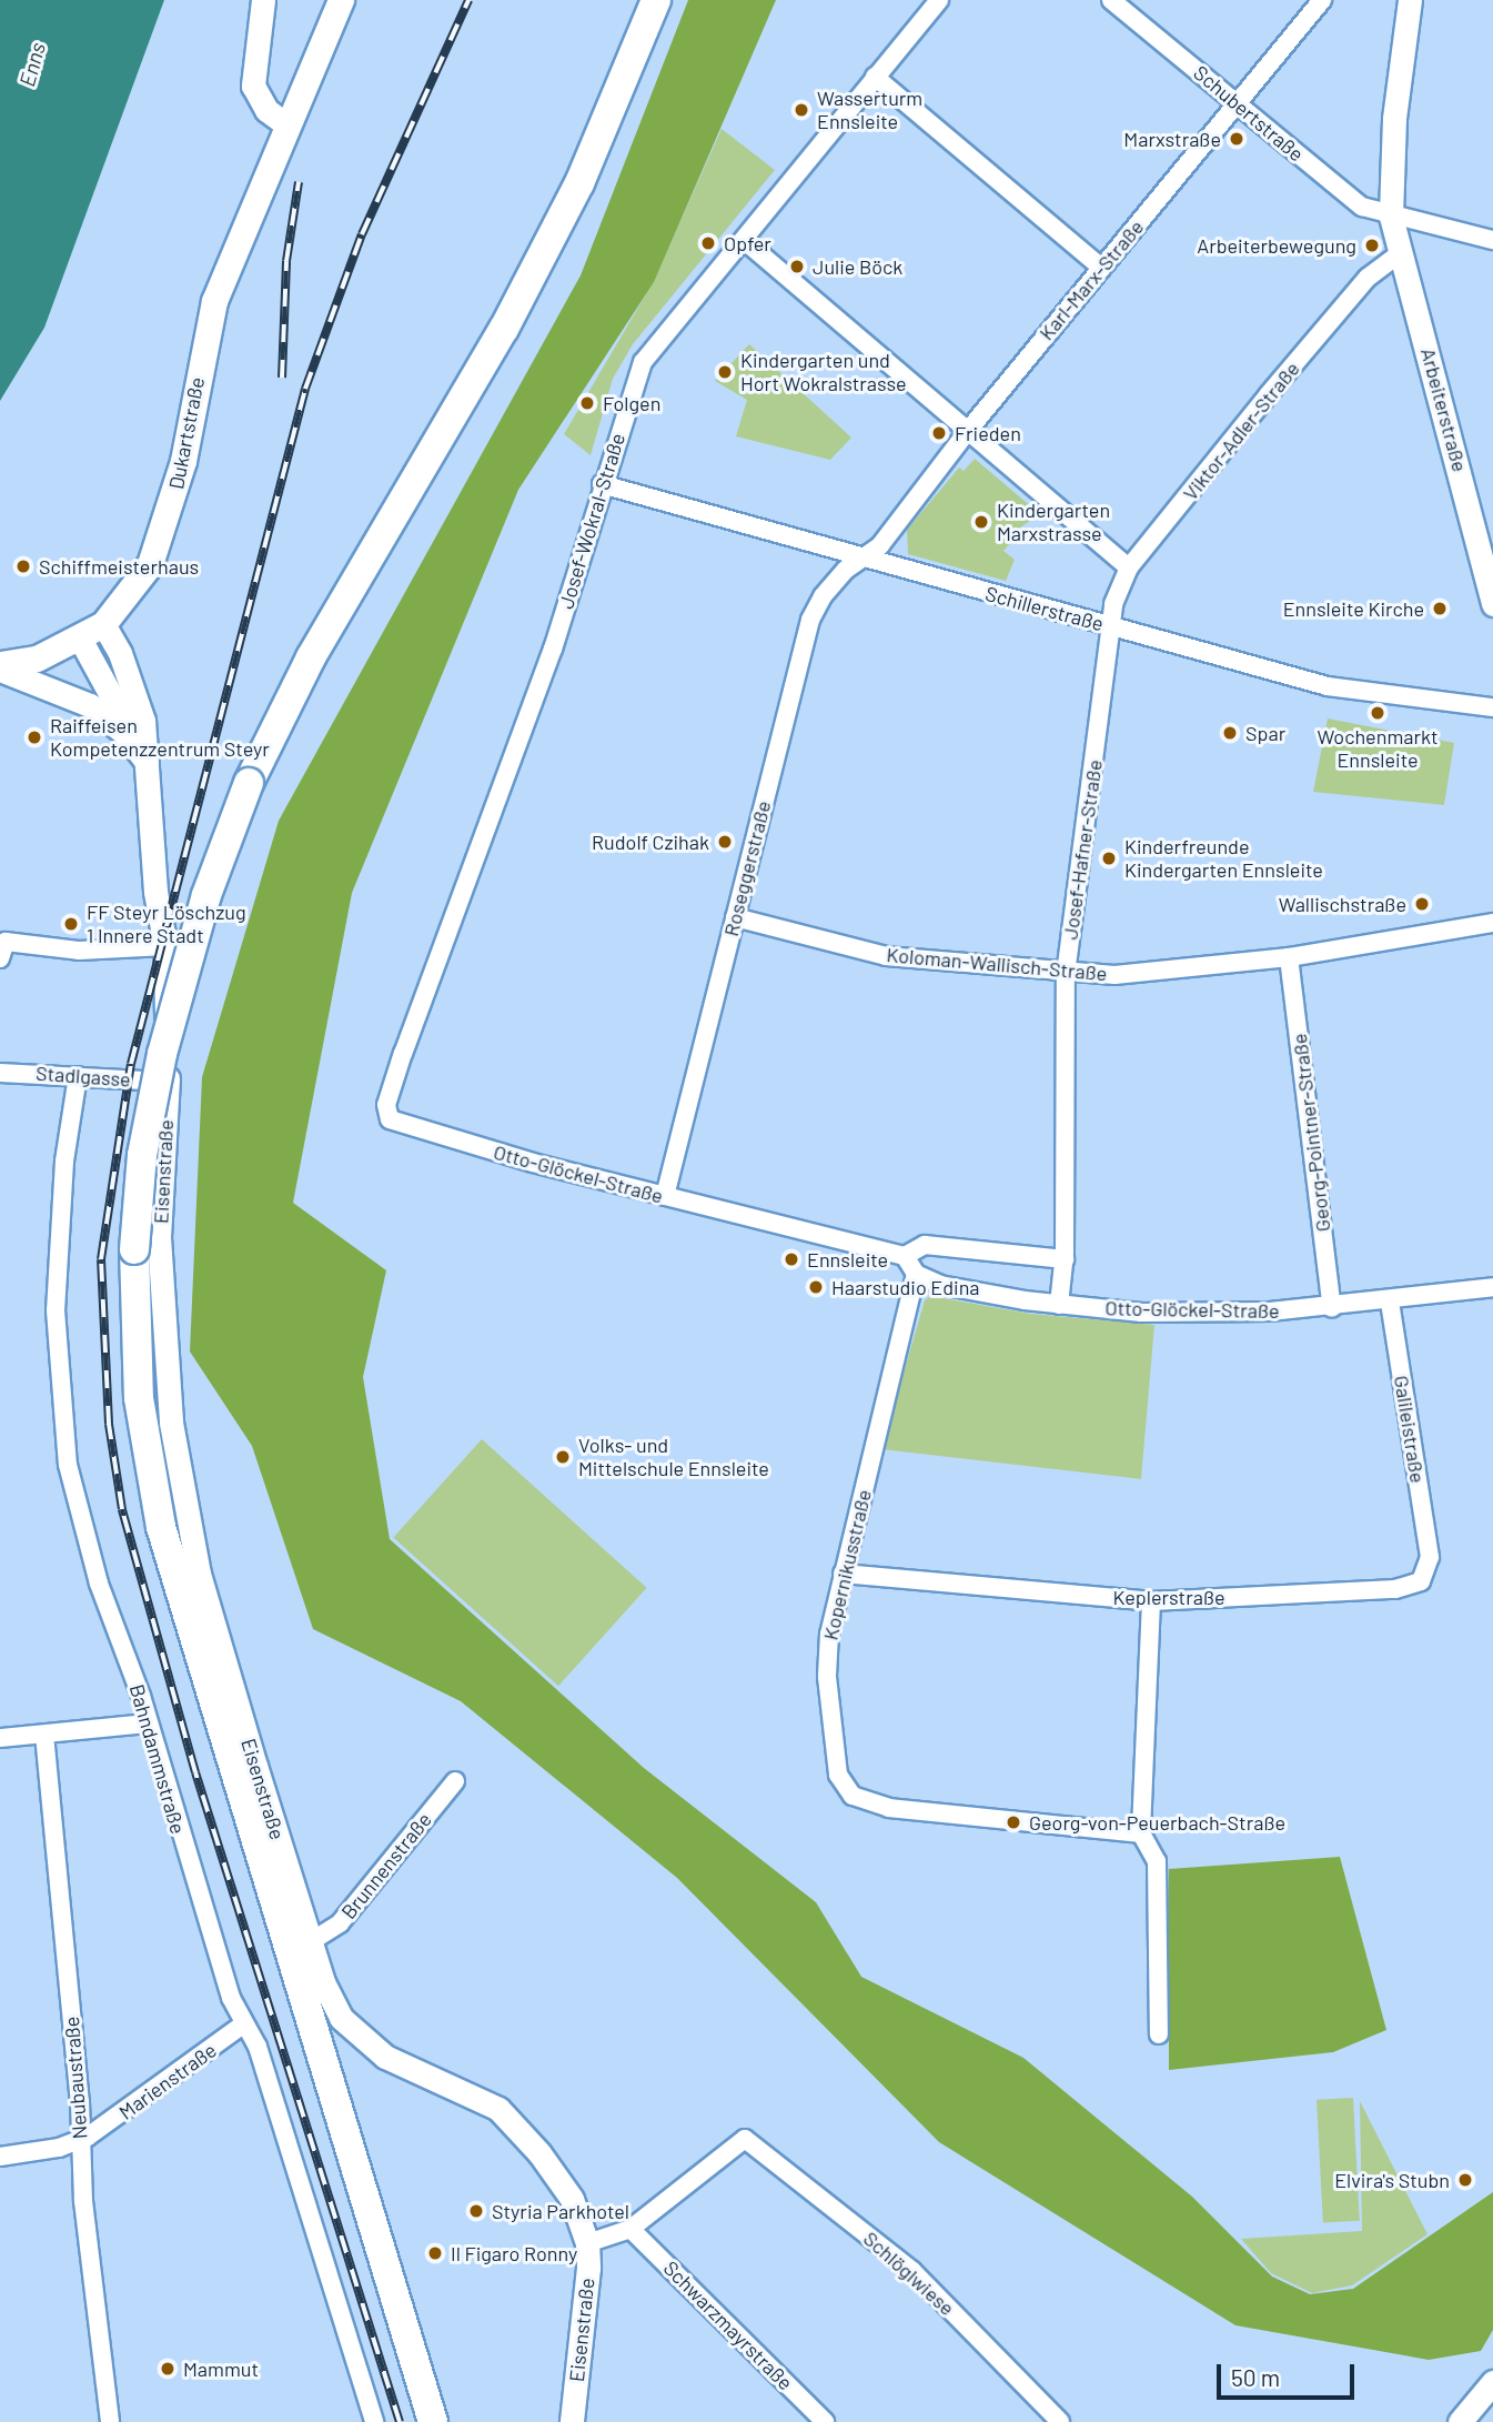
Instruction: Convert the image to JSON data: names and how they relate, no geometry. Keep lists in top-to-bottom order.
{
  "streets": {
    "main road": ["Dukartstraße", "Eisenstraße"],
    "street": [
      "Schubertstraße",
      "Karl-Marx-Straße",
      "Arbeiterstraße",
      "Viktor-Adler-Straße",
      "Josef-Wokral-Straße",
      "Schillerstraße",
      "Josef-Hafner-Straße",
      "Roseggerstraße",
      "Koloman-Wallisch-Straße",
      "Stadlgasse",
      "Georg-Pointner-Straße",
      "Otto-Glöckel-Straße",
      "Galileistraße",
      "Kopernikusstraße",
      "Keplerstraße",
      "Bahndammstraße",
      "Brunnenstraße",
      "Neubaustraße",
      "Marienstraße",
      "Schlöglwiese",
      "Schwarzmayrstraße"
    ]
  },
  "crossings": [
    ["Schubertstraße", "Karl-Marx-Straße"],
    ["Schubertstraße", "Arbeiterstraße"],
    ["Karl-Marx-Straße", "Schillerstraße"],
    ["Karl-Marx-Straße", "Roseggerstraße"],
    ["Arbeiterstraße", "Viktor-Adler-Straße"],
    ["Viktor-Adler-Straße", "Schillerstraße"],
    ["Viktor-Adler-Straße", "Josef-Hafner-Straße"],
    ["Dukartstraße", "Eisenstraße"],
    ["Josef-Wokral-Straße", "Schillerstraße"],
    ["Josef-Wokral-Straße", "Otto-Glöckel-Straße"],
    ["Schillerstraße", "Josef-Hafner-Straße"],
    ["Schillerstraße", "Roseggerstraße"],
    ["Josef-Hafner-Straße", "Koloman-Wallisch-Straße"],
    ["Josef-Hafner-Straße", "Otto-Glöckel-Straße"],
    ["Roseggerstraße", "Koloman-Wallisch-Straße"],
    ["Roseggerstraße", "Otto-Glöckel-Straße"],
    ["Koloman-Wallisch-Straße", "Georg-Pointner-Straße"],
    ["Stadlgasse", "Eisenstraße"],
    ["Stadlgasse", "Bahndammstraße"],
    ["Georg-Pointner-Straße", "Otto-Glöckel-Straße"],
    ["Eisenstraße", "Brunnenstraße"],
    ["Otto-Glöckel-Straße", "Galileistraße"],
    ["Otto-Glöckel-Straße", "Kopernikusstraße"],
    ["Galileistraße", "Keplerstraße"],
    ["Kopernikusstraße", "Keplerstraße"],
    ["Bahndammstraße", "Marienstraße"],
    ["Neubaustraße", "Marienstraße"],
    ["Schlöglwiese", "Schwarzmayrstraße"]
  ],
  "water": ["Enns"],
  "places": [
    "Wasserturm Ennsleite",
    "Marxstraße",
    "Opfer",
    "Arbeiterbewegung",
    "Julie Böck",
    "Kindergarten und Hort Wokralstrasse",
    "Folgen",
    "Frieden",
    "Kindergarten Marxstrasse",
    "Schiffmeisterhaus",
    "Ennsleite Kirche",
    "Wochenmarkt Ennsleite",
    "Spar",
    "Raiffeisen Kompetenzzentrum Steyr",
    "Rudolf Czihak",
    "Kinderfreunde Kindergarten Ennsleite",
    "Wallischstraße",
    "FF Steyr Löschzug 1 Innere Stadt",
    "Ennsleite",
    "Haarstudio Edina",
    "Volks- und Mittelschule Ennsleite",
    "Georg-von-Peuerbach-Straße",
    "Elvira's Stubn",
    "Styria Parkhotel",
    "Il Figaro Ronny",
    "Mammut"
  ],
  "scale_bar": "50 m"
}
